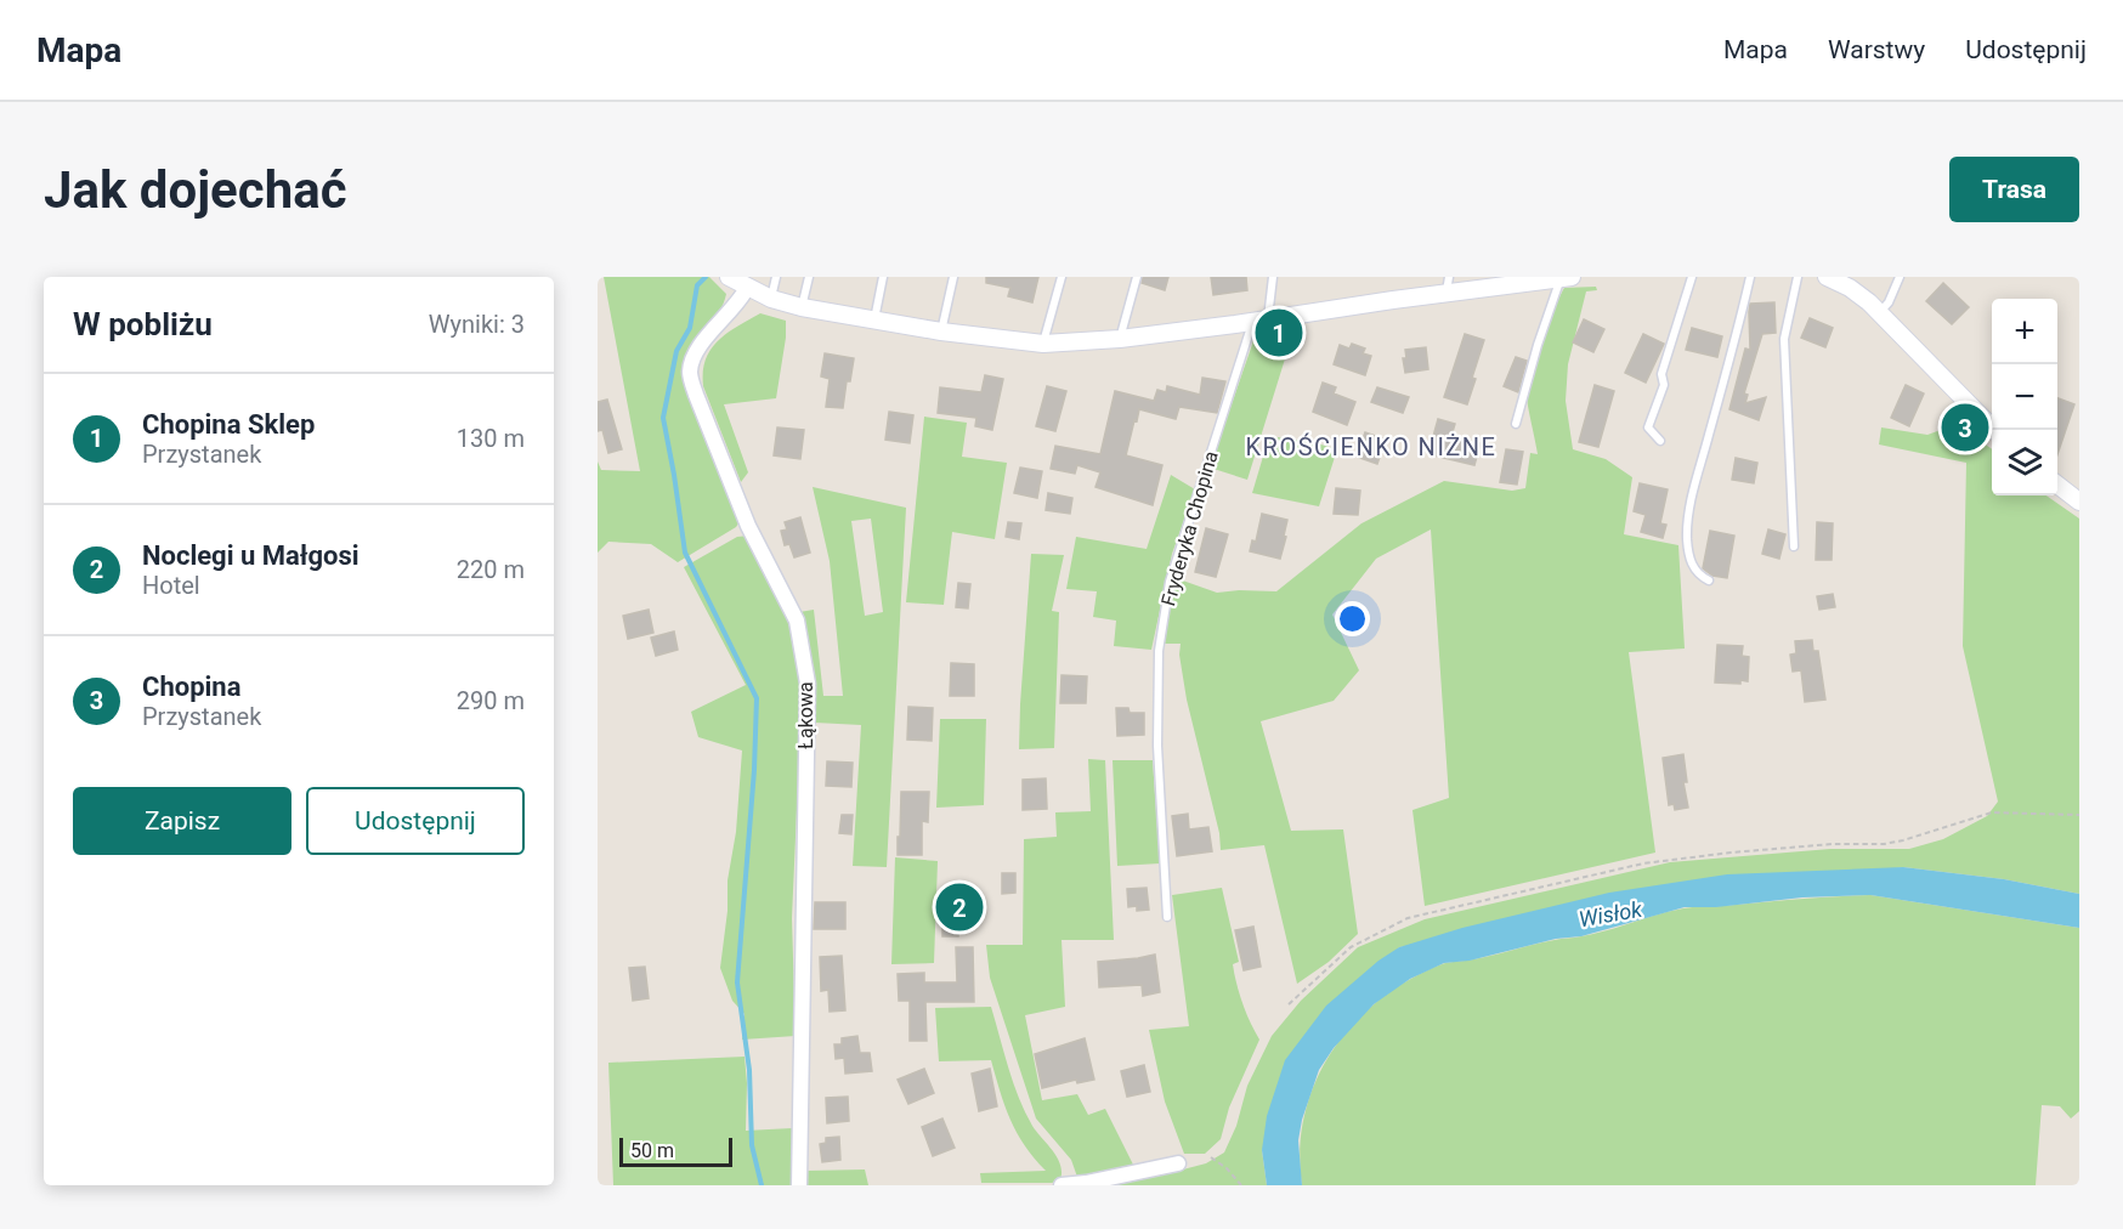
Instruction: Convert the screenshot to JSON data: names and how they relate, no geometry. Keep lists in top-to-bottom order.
{
  "streets": {
    "street": ["Łąkowa"],
    "lane": ["Fryderyka Chopina"]
  },
  "districts": ["KROŚCIENKO NIŻNE"],
  "water": ["Wisłok"],
  "scale_bar": "50 m",
  "page": {
    "header": "Mapa",
    "nav": ["Mapa", "Warstwy", "Udostępnij"],
    "buttons": [
      "Trasa",
      ["Zapisz", "Udostępnij"]
    ],
    "title": "Jak dojechać",
    "heading": ["W pobliżu", "Wyniki: 3"],
    "map_buttons": ["+", "−"],
    "pins": ["1", "3", "2"],
    "list": [
      {
        "mark": "1",
        "name": "Chopina Sklep",
        "note": "Przystanek",
        "value": "130 m"
      },
      {
        "mark": "2",
        "name": "Noclegi u Małgosi",
        "note": "Hotel",
        "value": "220 m"
      },
      {
        "mark": "3",
        "name": "Chopina",
        "note": "Przystanek",
        "value": "290 m"
      }
    ],
    "scale": "50 m"
  }
}
